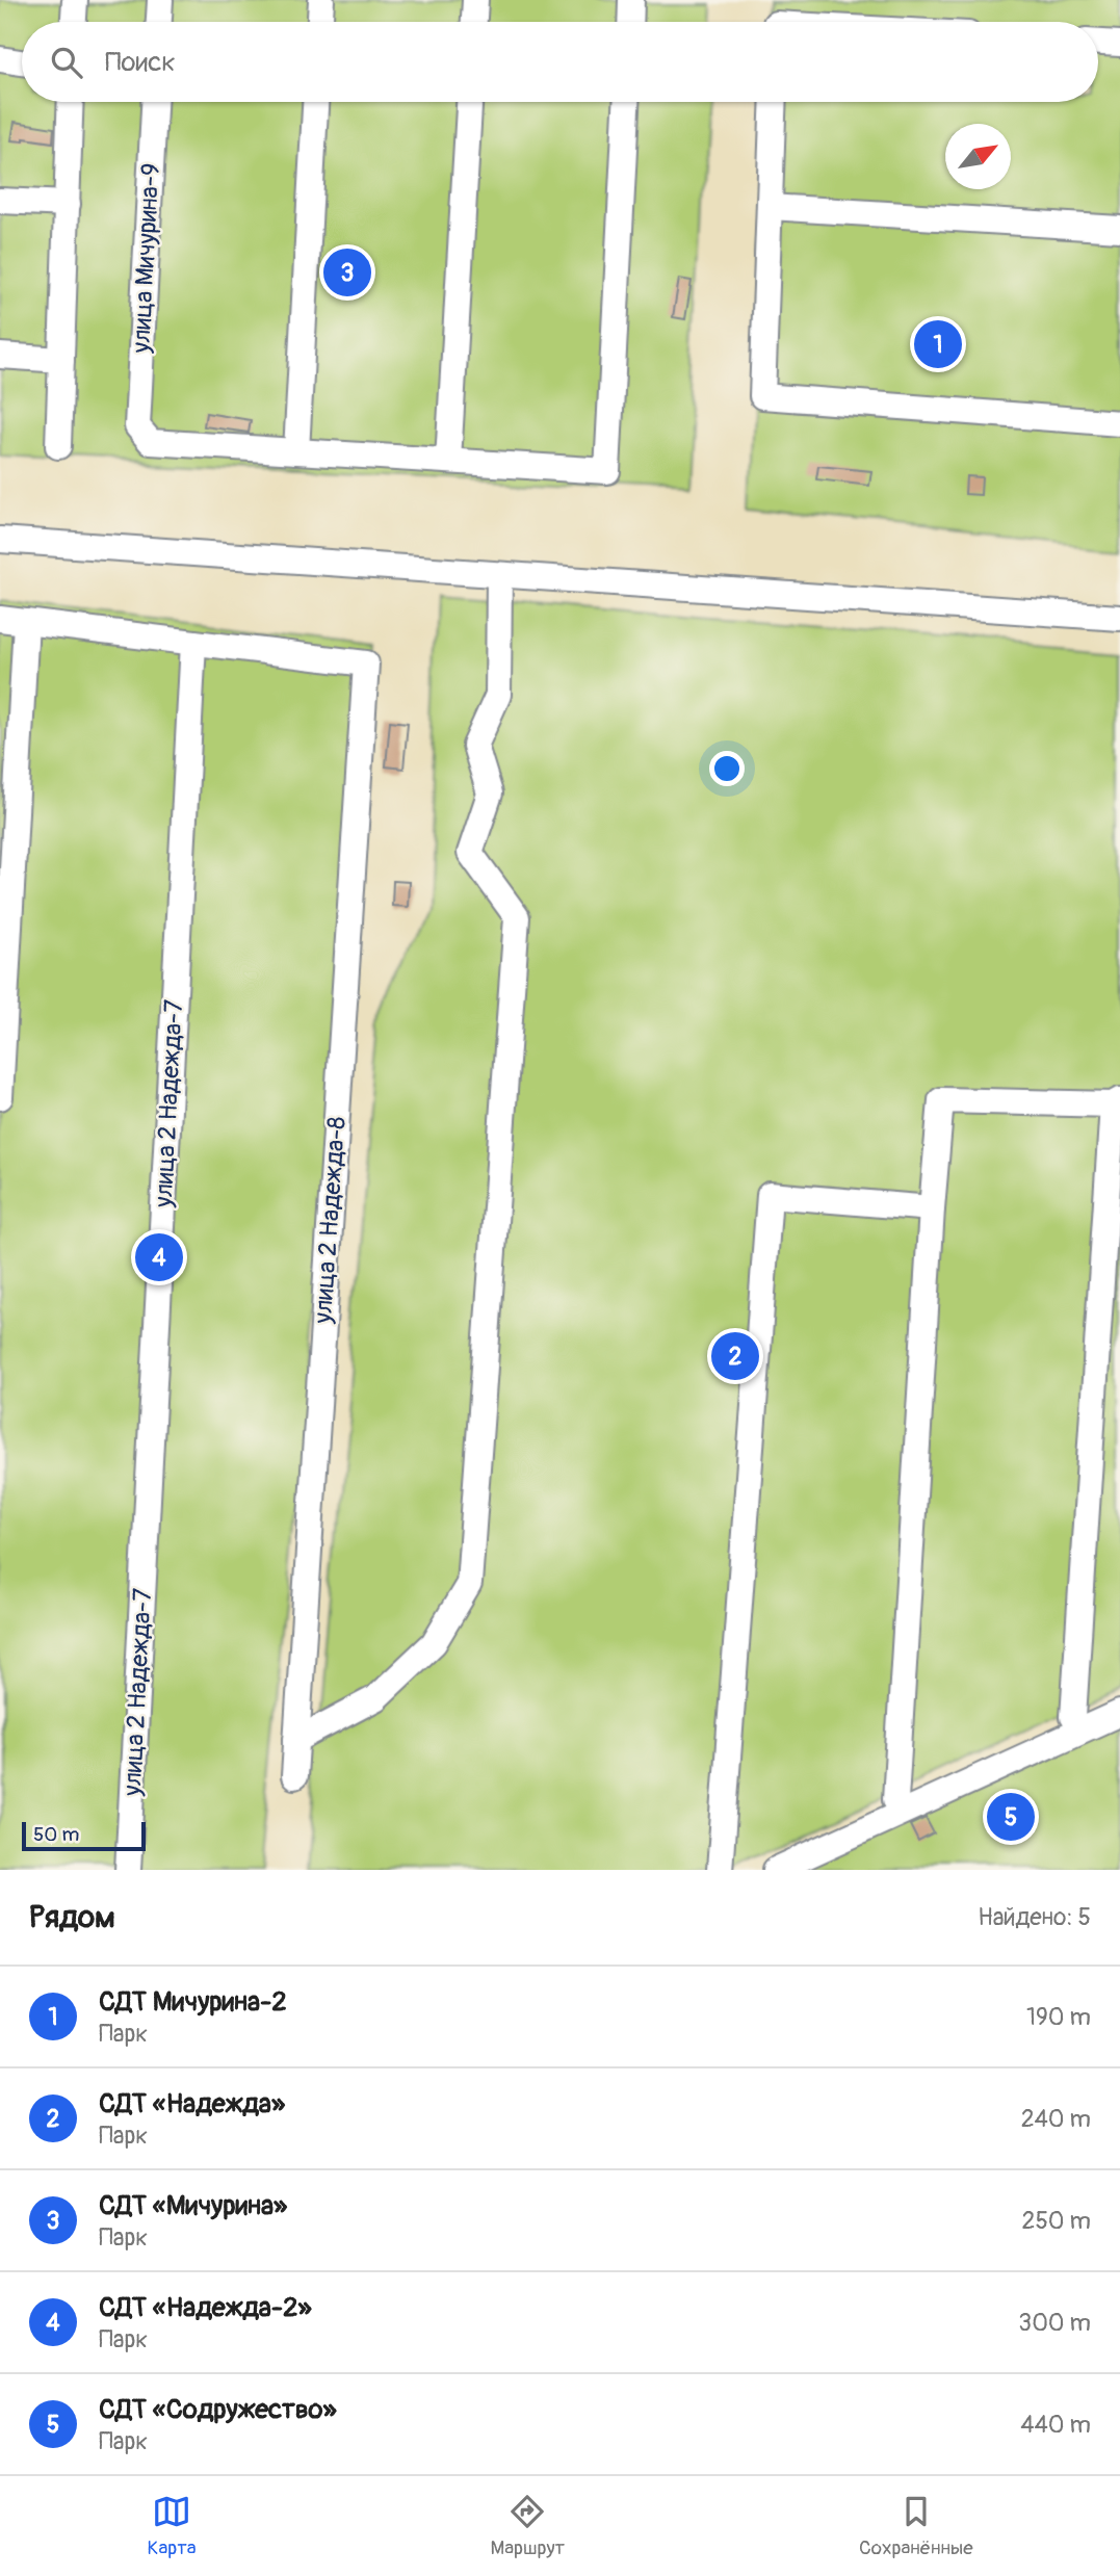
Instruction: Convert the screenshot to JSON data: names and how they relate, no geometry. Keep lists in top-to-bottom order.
{
  "streets": {
    "street": ["улица Мичурина-9", "улица 2 Надежда-7", "улица 2 Надежда-8"]
  },
  "crossings": [
    ["улица 2 Надежда-7", "улица 2 Надежда-8"]
  ],
  "scale_bar": "50 m",
  "north": "top right",
  "page": {
    "search": "Поиск",
    "pins": [
      "3",
      "1",
      "4",
      "2",
      "5"
    ],
    "scale": "50 m",
    "heading": ["Рядом", "Найдено: 5"],
    "list": [
      {
        "mark": "1",
        "name": "СДТ Мичурина-2",
        "note": "Парк",
        "value": "190 m"
      },
      {
        "mark": "2",
        "name": "СДТ «Надежда»",
        "note": "Парк",
        "value": "240 m"
      },
      {
        "mark": "3",
        "name": "СДТ «Мичурина»",
        "note": "Парк",
        "value": "250 m"
      },
      {
        "mark": "4",
        "name": "СДТ «Надежда-2»",
        "note": "Парк",
        "value": "300 m"
      },
      {
        "mark": "5",
        "name": "СДТ «Содружество»",
        "note": "Парк",
        "value": "440 m"
      }
    ],
    "nav": ["Карта", "Маршрут", "Сохранённые"]
  }
}
